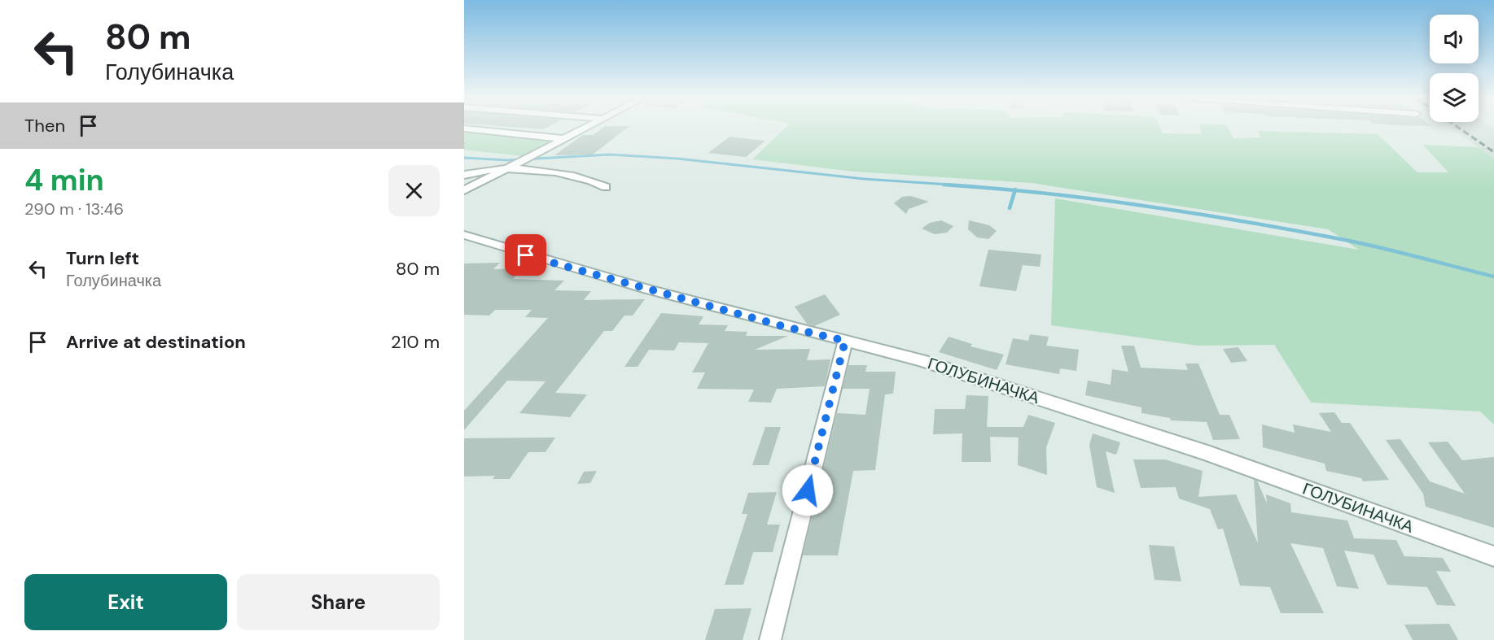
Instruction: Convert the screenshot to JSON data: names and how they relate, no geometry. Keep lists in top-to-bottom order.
{
  "streets": {
    "street": ["ГОЛУБИНАЧКА"]
  },
  "page": {
    "turn": ["80 m", "Голубиначка"],
    "then": "Then",
    "heading": ["4 min", "290 m · 13:46"],
    "list": [
      {
        "name": "Turn left",
        "note": "Голубиначка",
        "value": "80 m"
      },
      {
        "name": "Arrive at destination",
        "value": "210 m"
      }
    ],
    "buttons": ["Exit", "Share"]
  }
}
